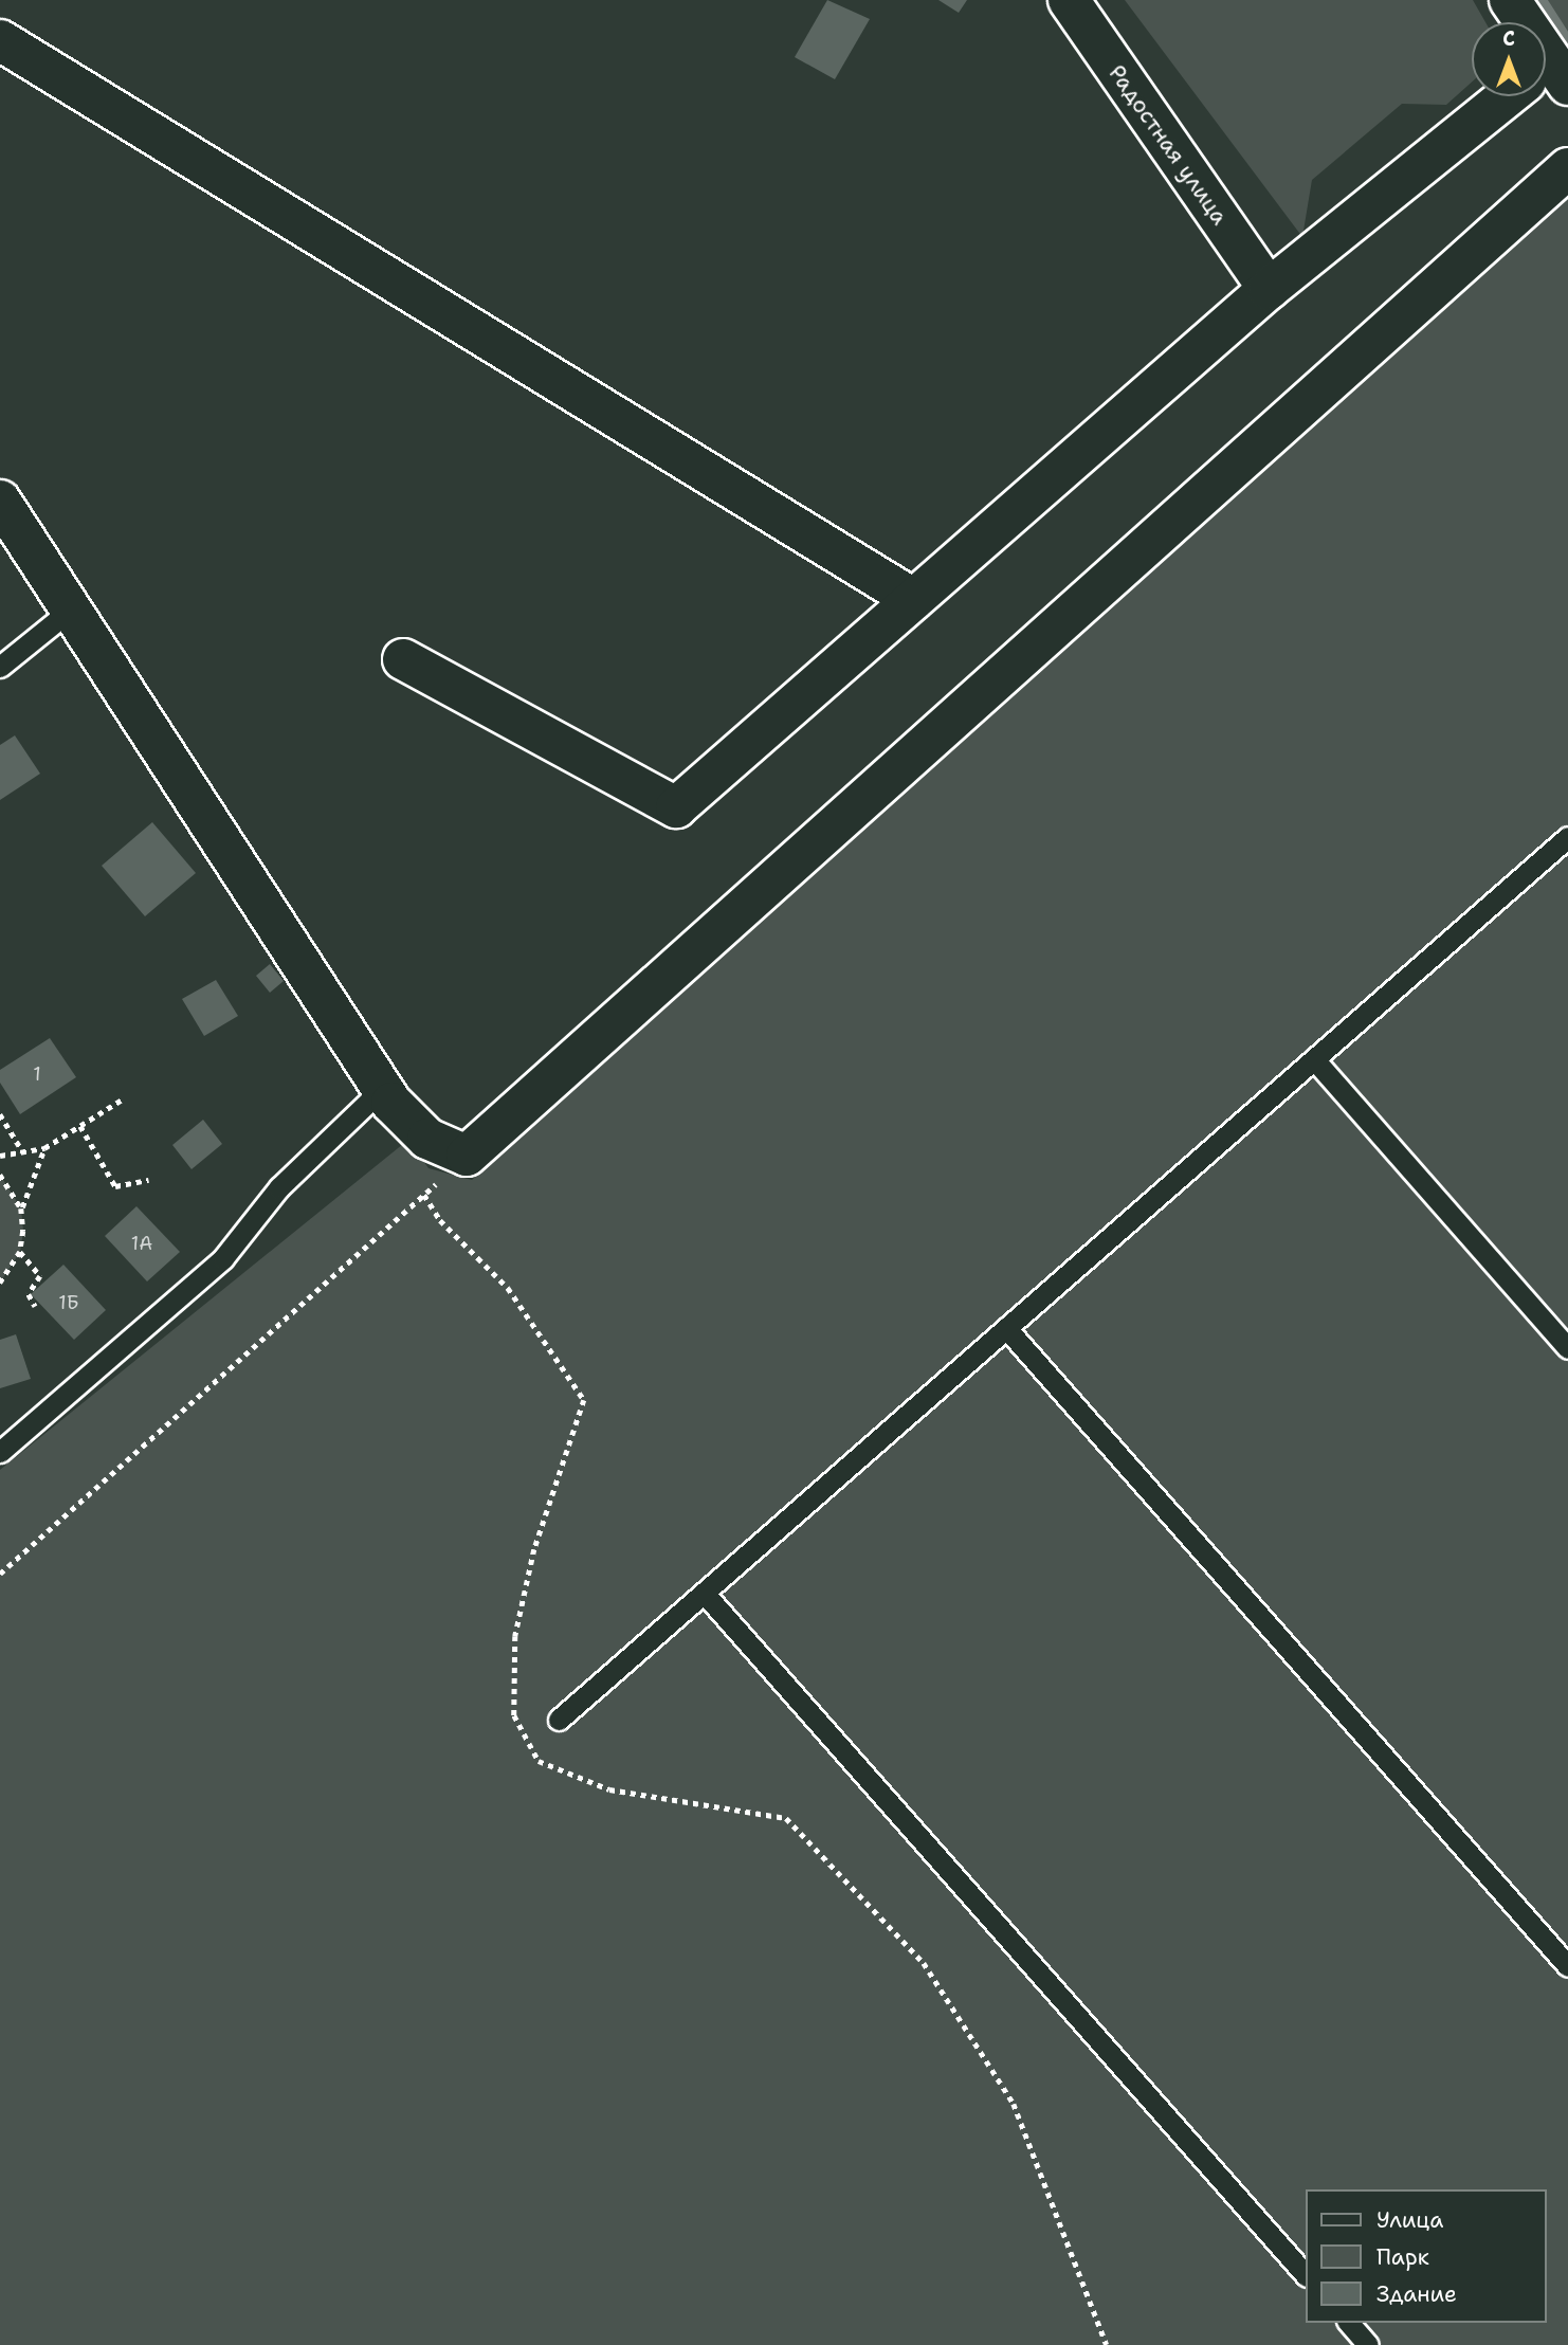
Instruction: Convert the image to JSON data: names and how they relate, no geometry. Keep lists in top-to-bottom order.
{
  "streets": {
    "street": ["Радостная улица"]
  },
  "house_numbers": ["1", "1А", "1Б"],
  "legend": ["Улица", "Парк", "Здание"],
  "north": "top"
}
